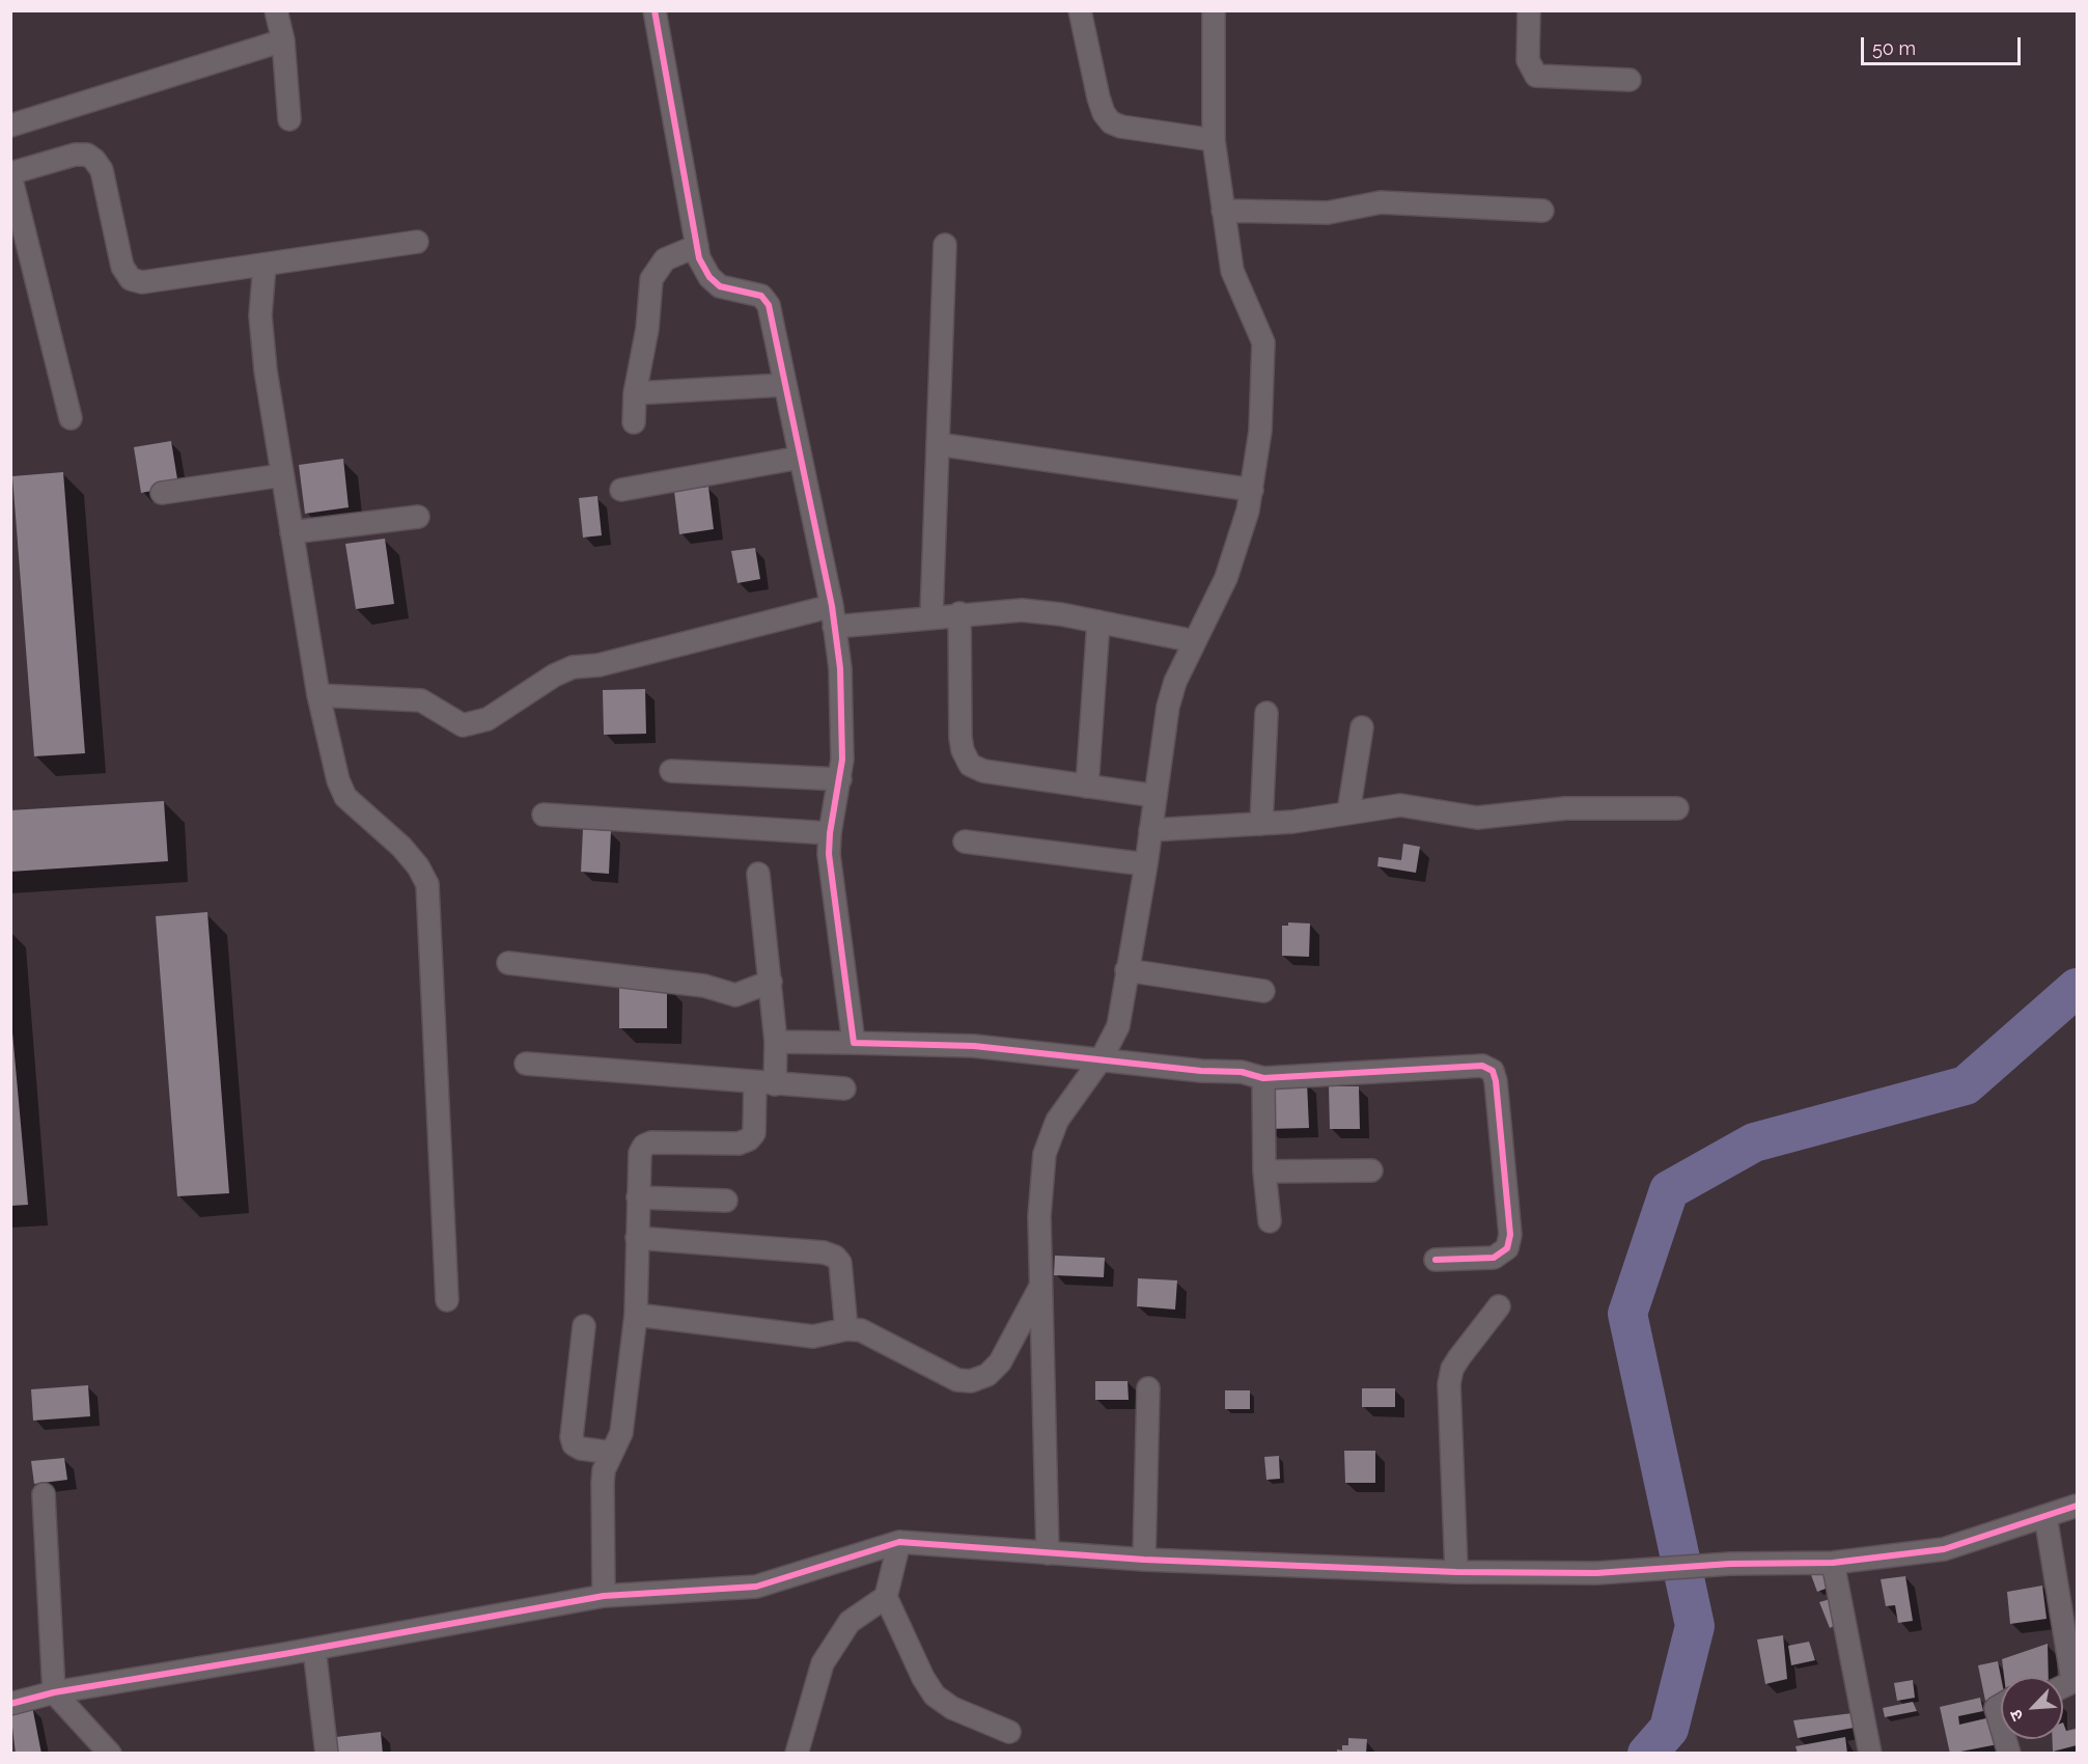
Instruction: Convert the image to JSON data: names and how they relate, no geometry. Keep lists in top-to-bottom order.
{
  "scale_bar": "50 m",
  "north": "bottom left"
}
